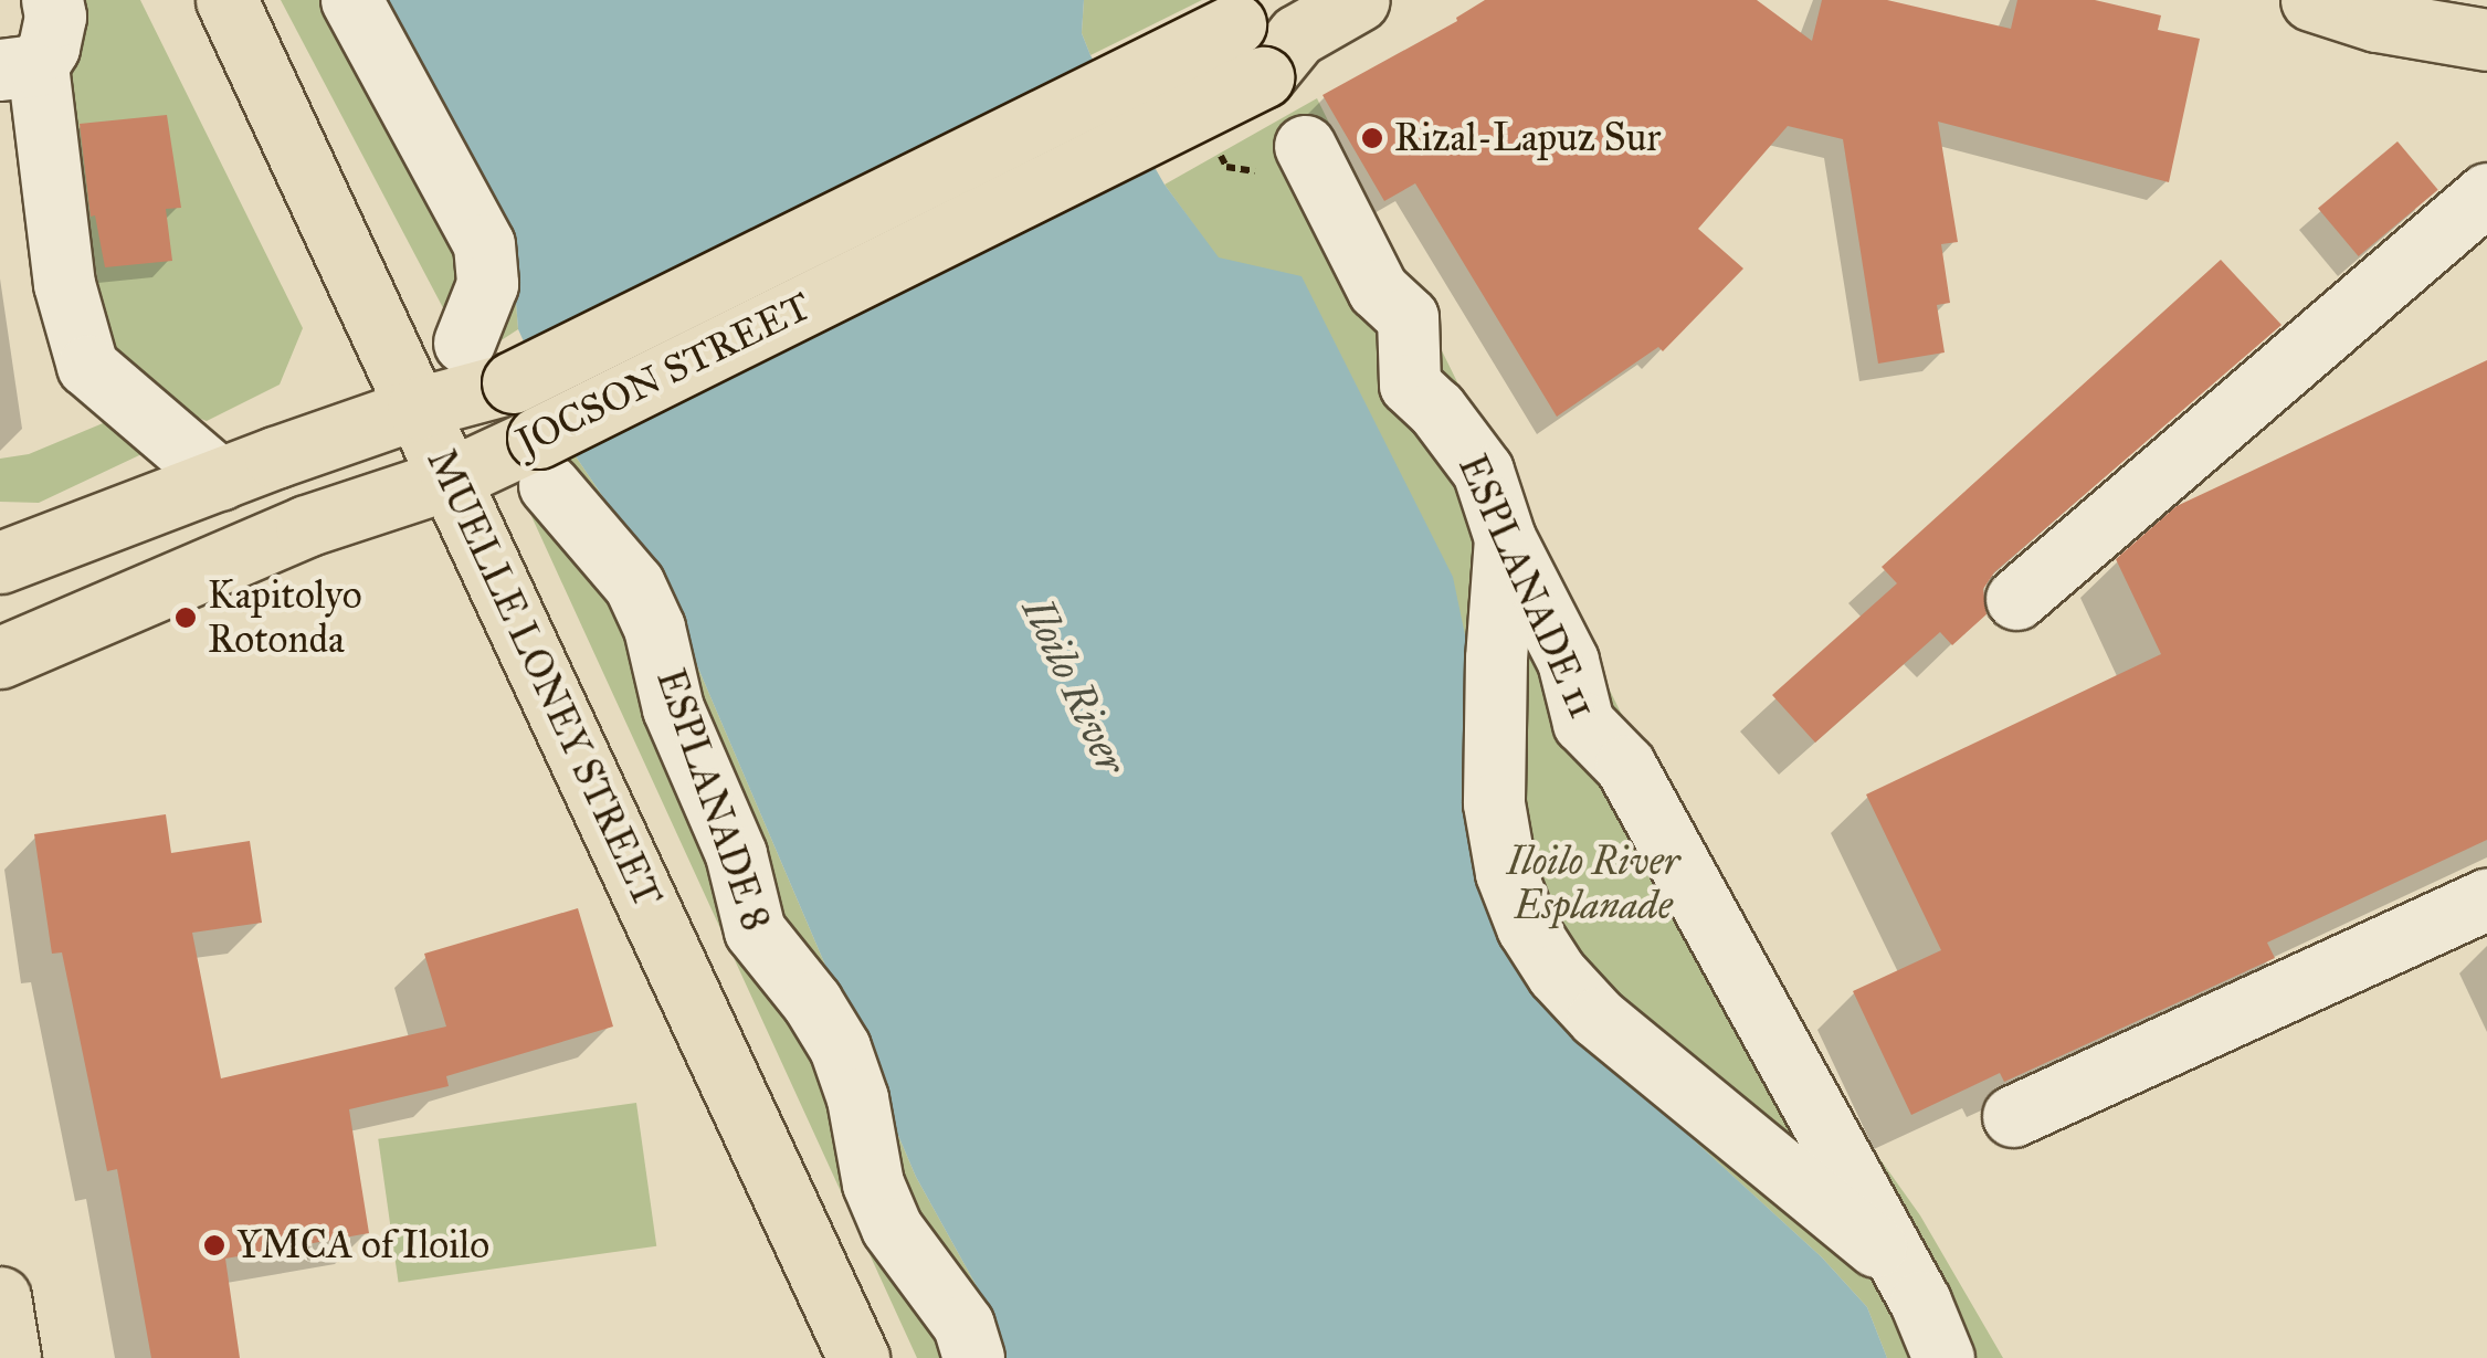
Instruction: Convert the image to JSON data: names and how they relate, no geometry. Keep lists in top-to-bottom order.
{
  "streets": {
    "main road": ["JOCSON STREET", "MUELLE LONEY STREET"],
    "street": ["ESPLANADE 11", "ESPLANADE 8"]
  },
  "crossings": [
    ["JOCSON STREET", "MUELLE LONEY STREET"],
    ["JOCSON STREET", "ESPLANADE 8"]
  ],
  "water": ["Iloilo River"],
  "parks": ["Iloilo River Esplanade"],
  "places": ["Rizal-Lapuz Sur", "Kapitolyo Rotonda", "YMCA of Iloilo"]
}
